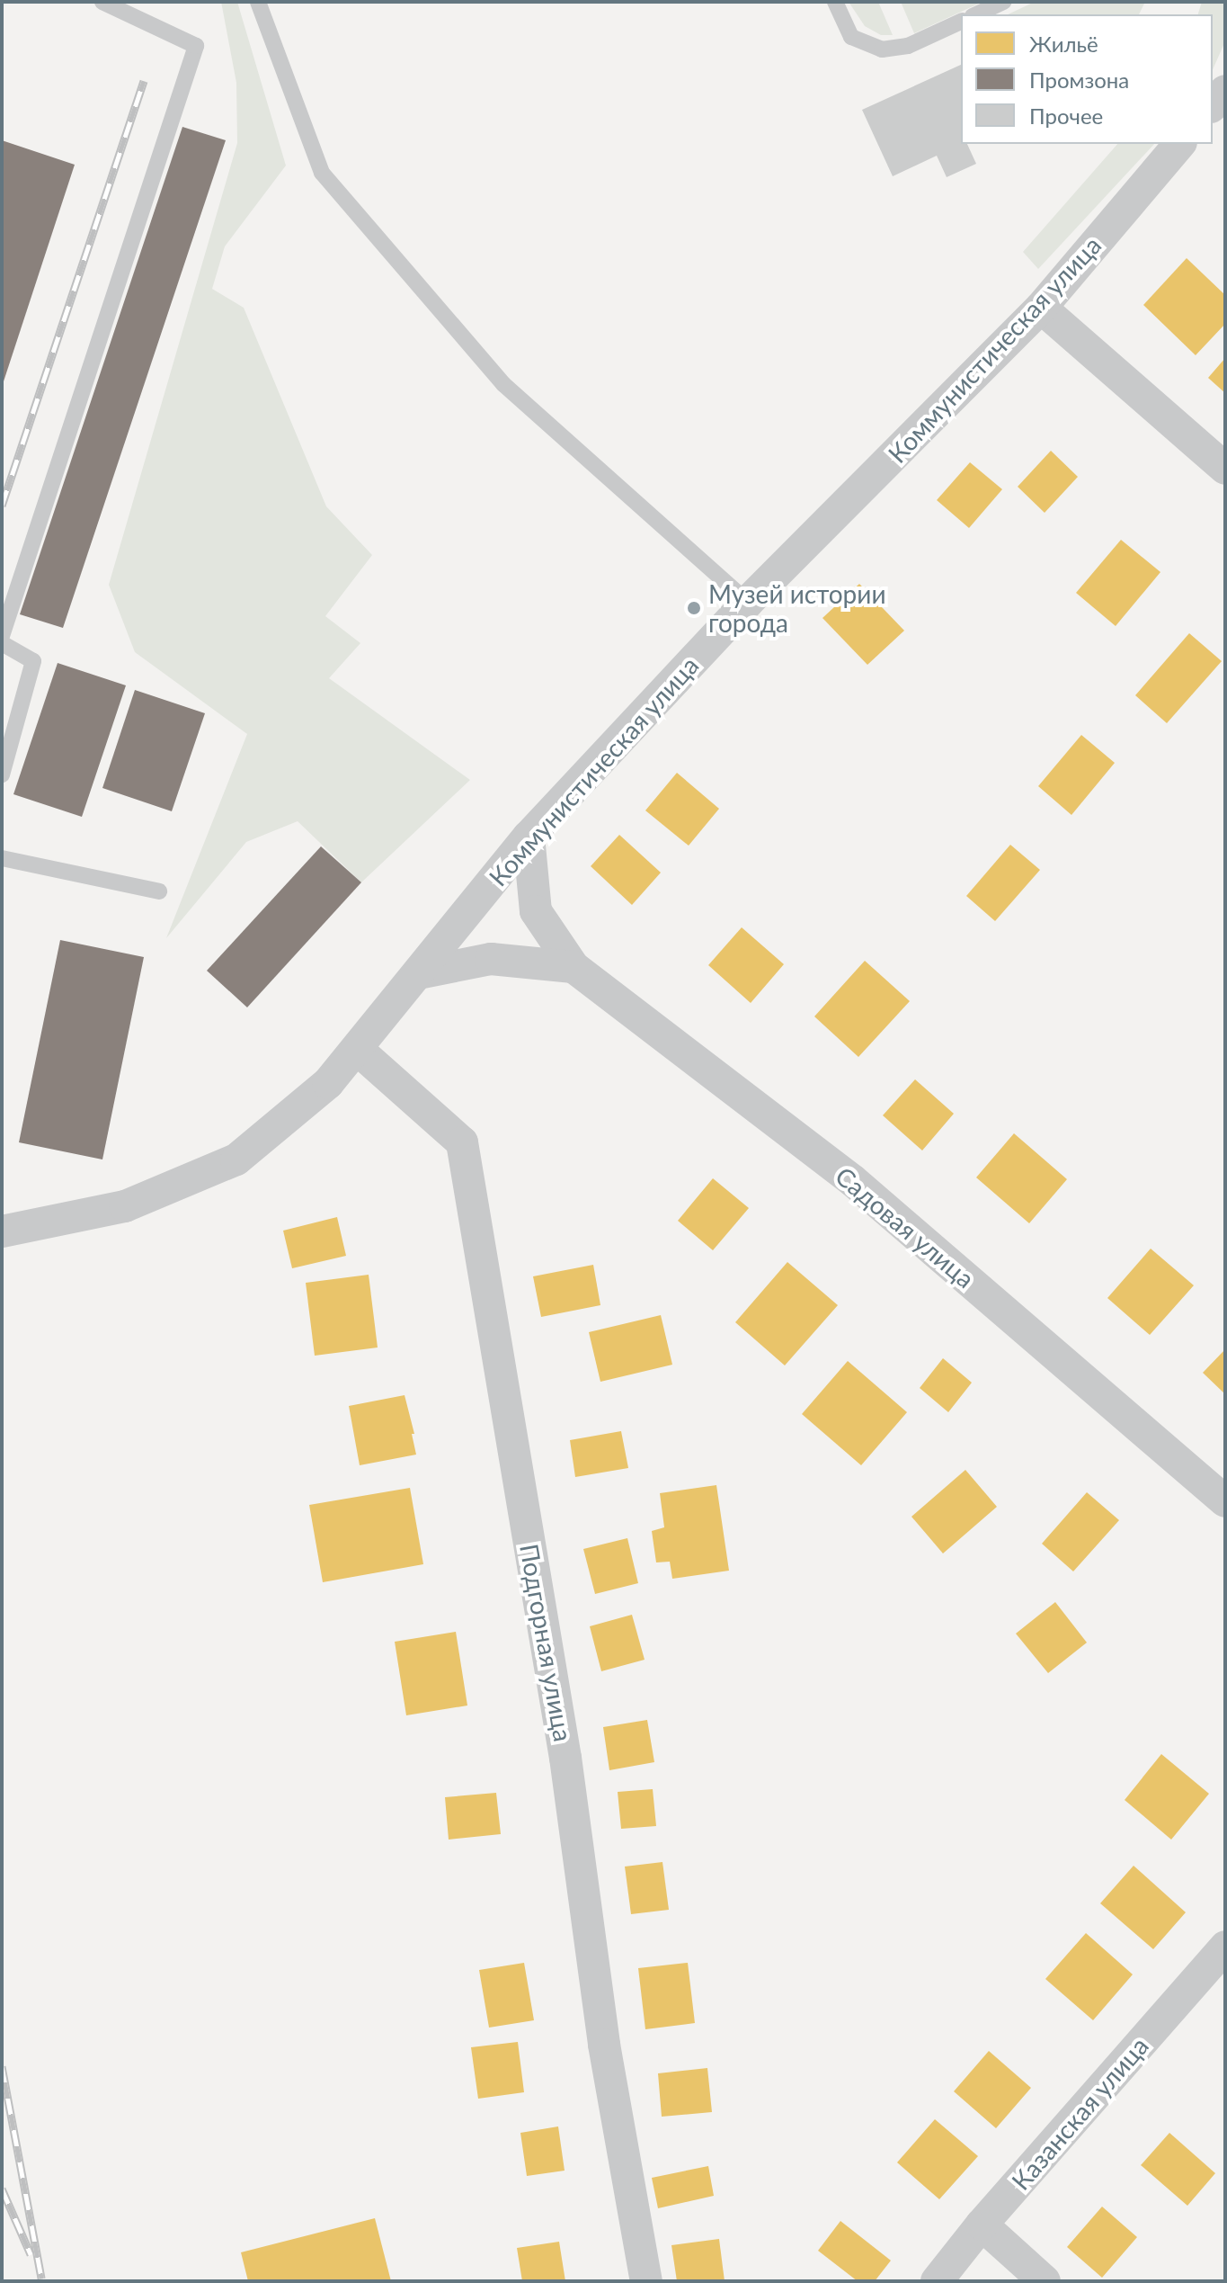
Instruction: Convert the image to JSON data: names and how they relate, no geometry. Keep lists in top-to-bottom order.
{
  "streets": {
    "street": [
      "Коммунистическая улица",
      "Садовая улица",
      "Подгорная улица",
      "Казанская улица"
    ]
  },
  "crossings": [
    ["Коммунистическая улица", "Садовая улица"],
    ["Коммунистическая улица", "Подгорная улица"]
  ],
  "places": ["Музей истории города"],
  "legend": ["Жильё", "Промзона", "Прочее"]
}
